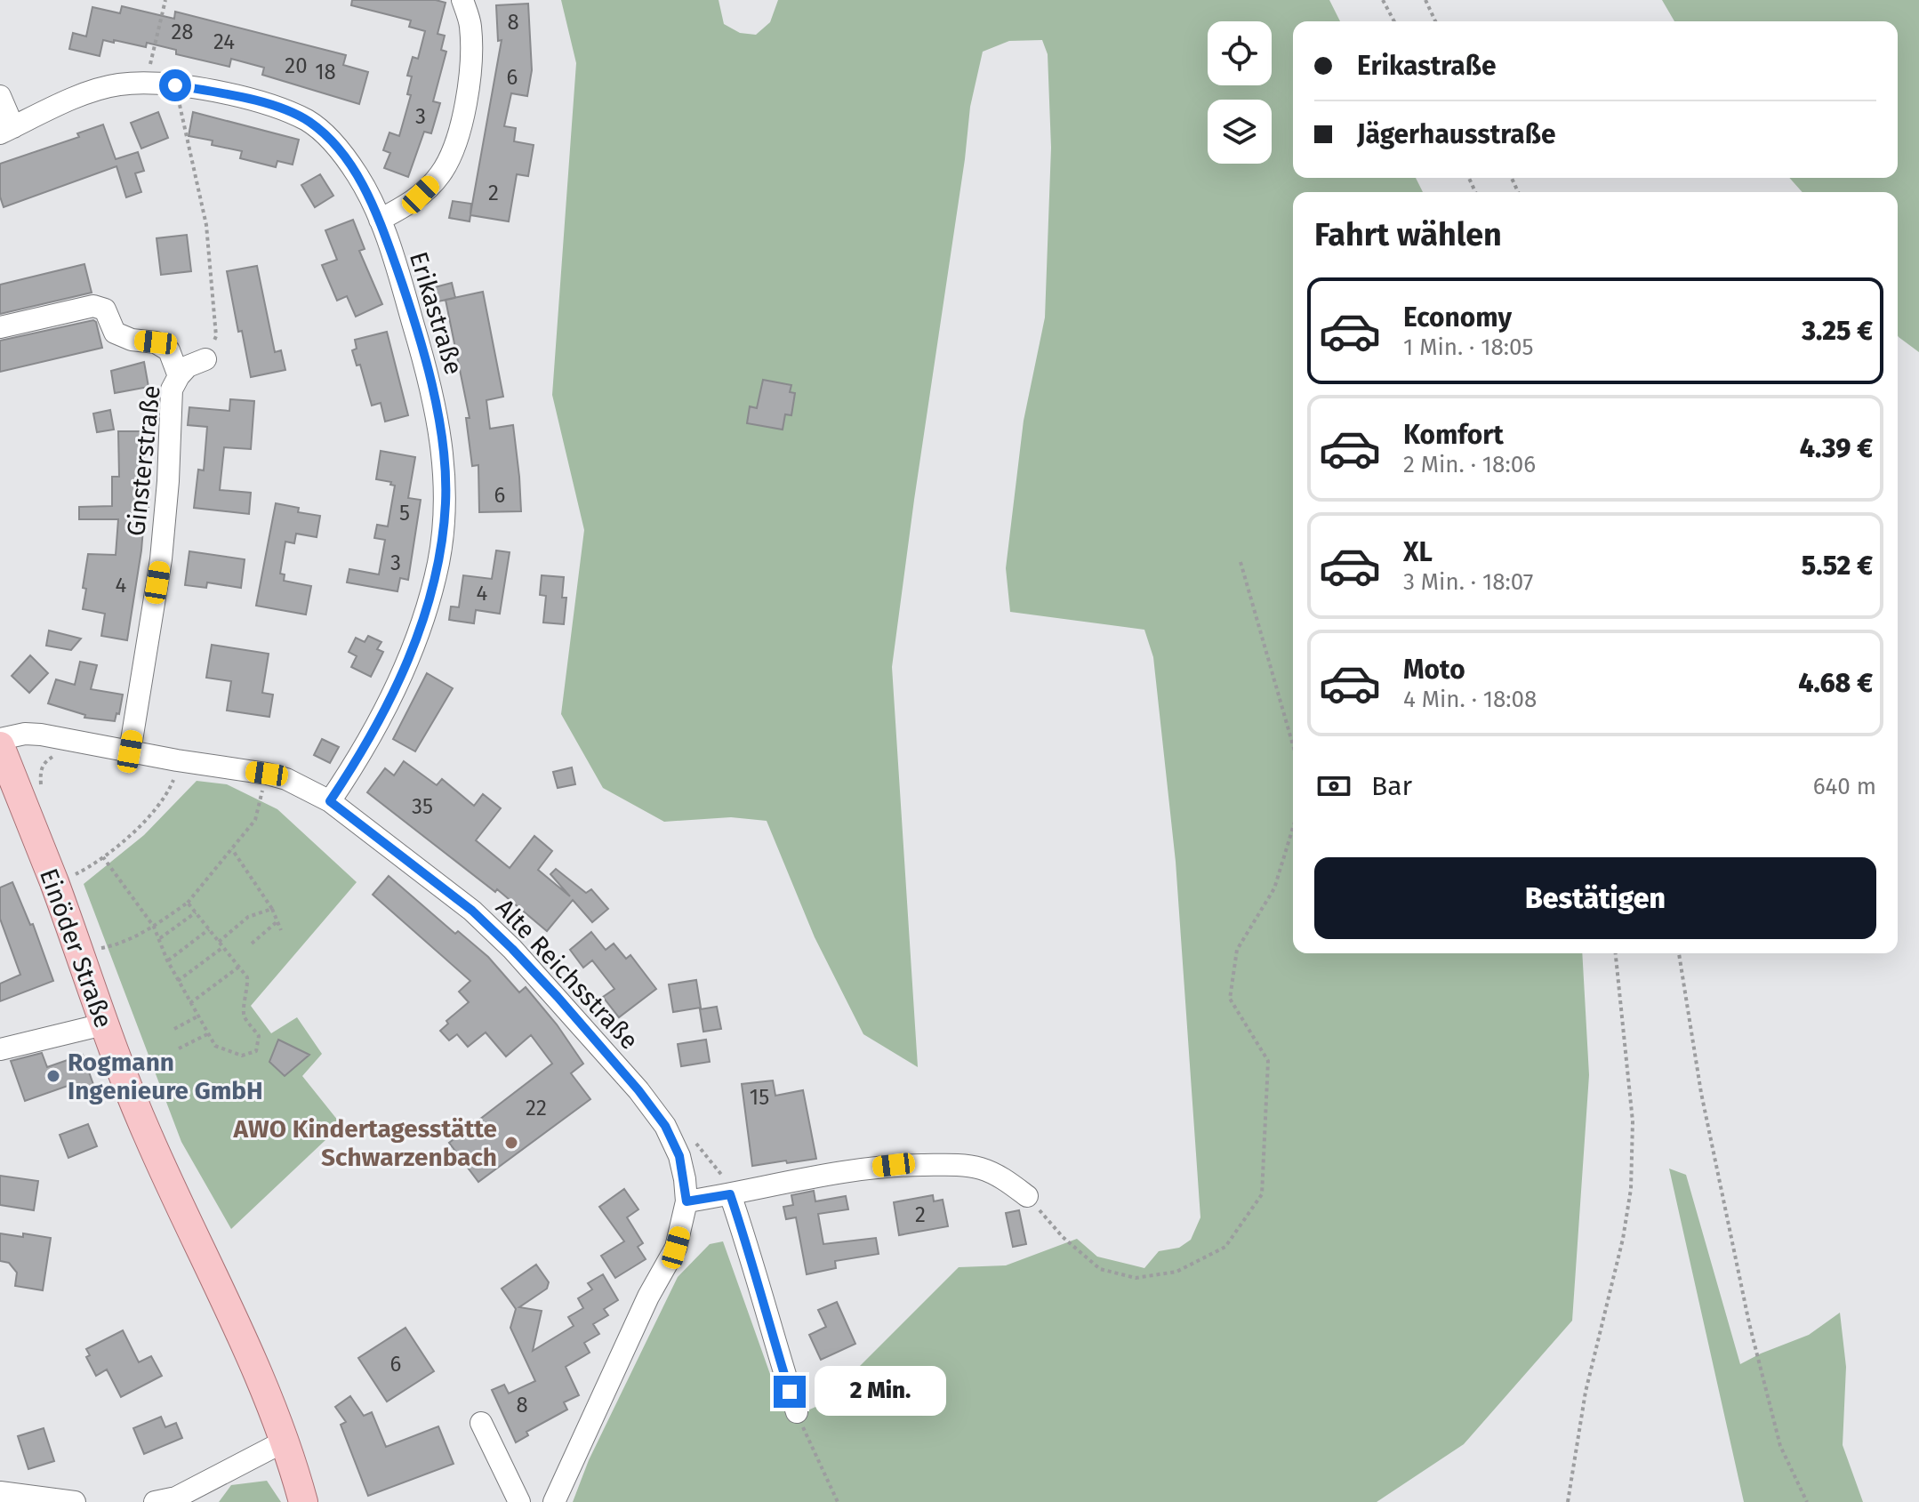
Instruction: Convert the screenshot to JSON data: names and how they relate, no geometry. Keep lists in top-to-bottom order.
{
  "streets": {
    "main road": ["Einöder Straße"],
    "street": ["Erikastraße", "Ginsterstraße", "Alte Reichsstraße"]
  },
  "crossings": [
    ["Erikastraße", "Alte Reichsstraße"],
    ["Ginsterstraße", "Alte Reichsstraße"]
  ],
  "places": ["Rogmann Ingenieure GmbH", "AWO Kindertagesstätte Schwarzenbach"],
  "house_numbers": [
    "8",
    "28",
    "24",
    "20",
    "18",
    "6",
    "3",
    "2",
    "6",
    "5",
    "3",
    "4",
    "4",
    "35",
    "15",
    "22",
    "2",
    "6",
    "8"
  ],
  "page": {
    "banner": ["Erikastraße", "Jägerhausstraße"],
    "heading": "Fahrt wählen",
    "list": [
      {
        "name": "Economy",
        "note": "1 Min. · 18:05",
        "value": "3.25 €"
      },
      {
        "name": "Komfort",
        "note": "2 Min. · 18:06",
        "value": "4.39 €"
      },
      {
        "name": "XL",
        "note": "3 Min. · 18:07",
        "value": "5.52 €"
      },
      {
        "name": "Moto",
        "note": "4 Min. · 18:08",
        "value": "4.68 €"
      }
    ],
    "pay": ["Bar", "640 m"],
    "buttons": "Bestätigen",
    "bubble": "2 Min."
  }
}
